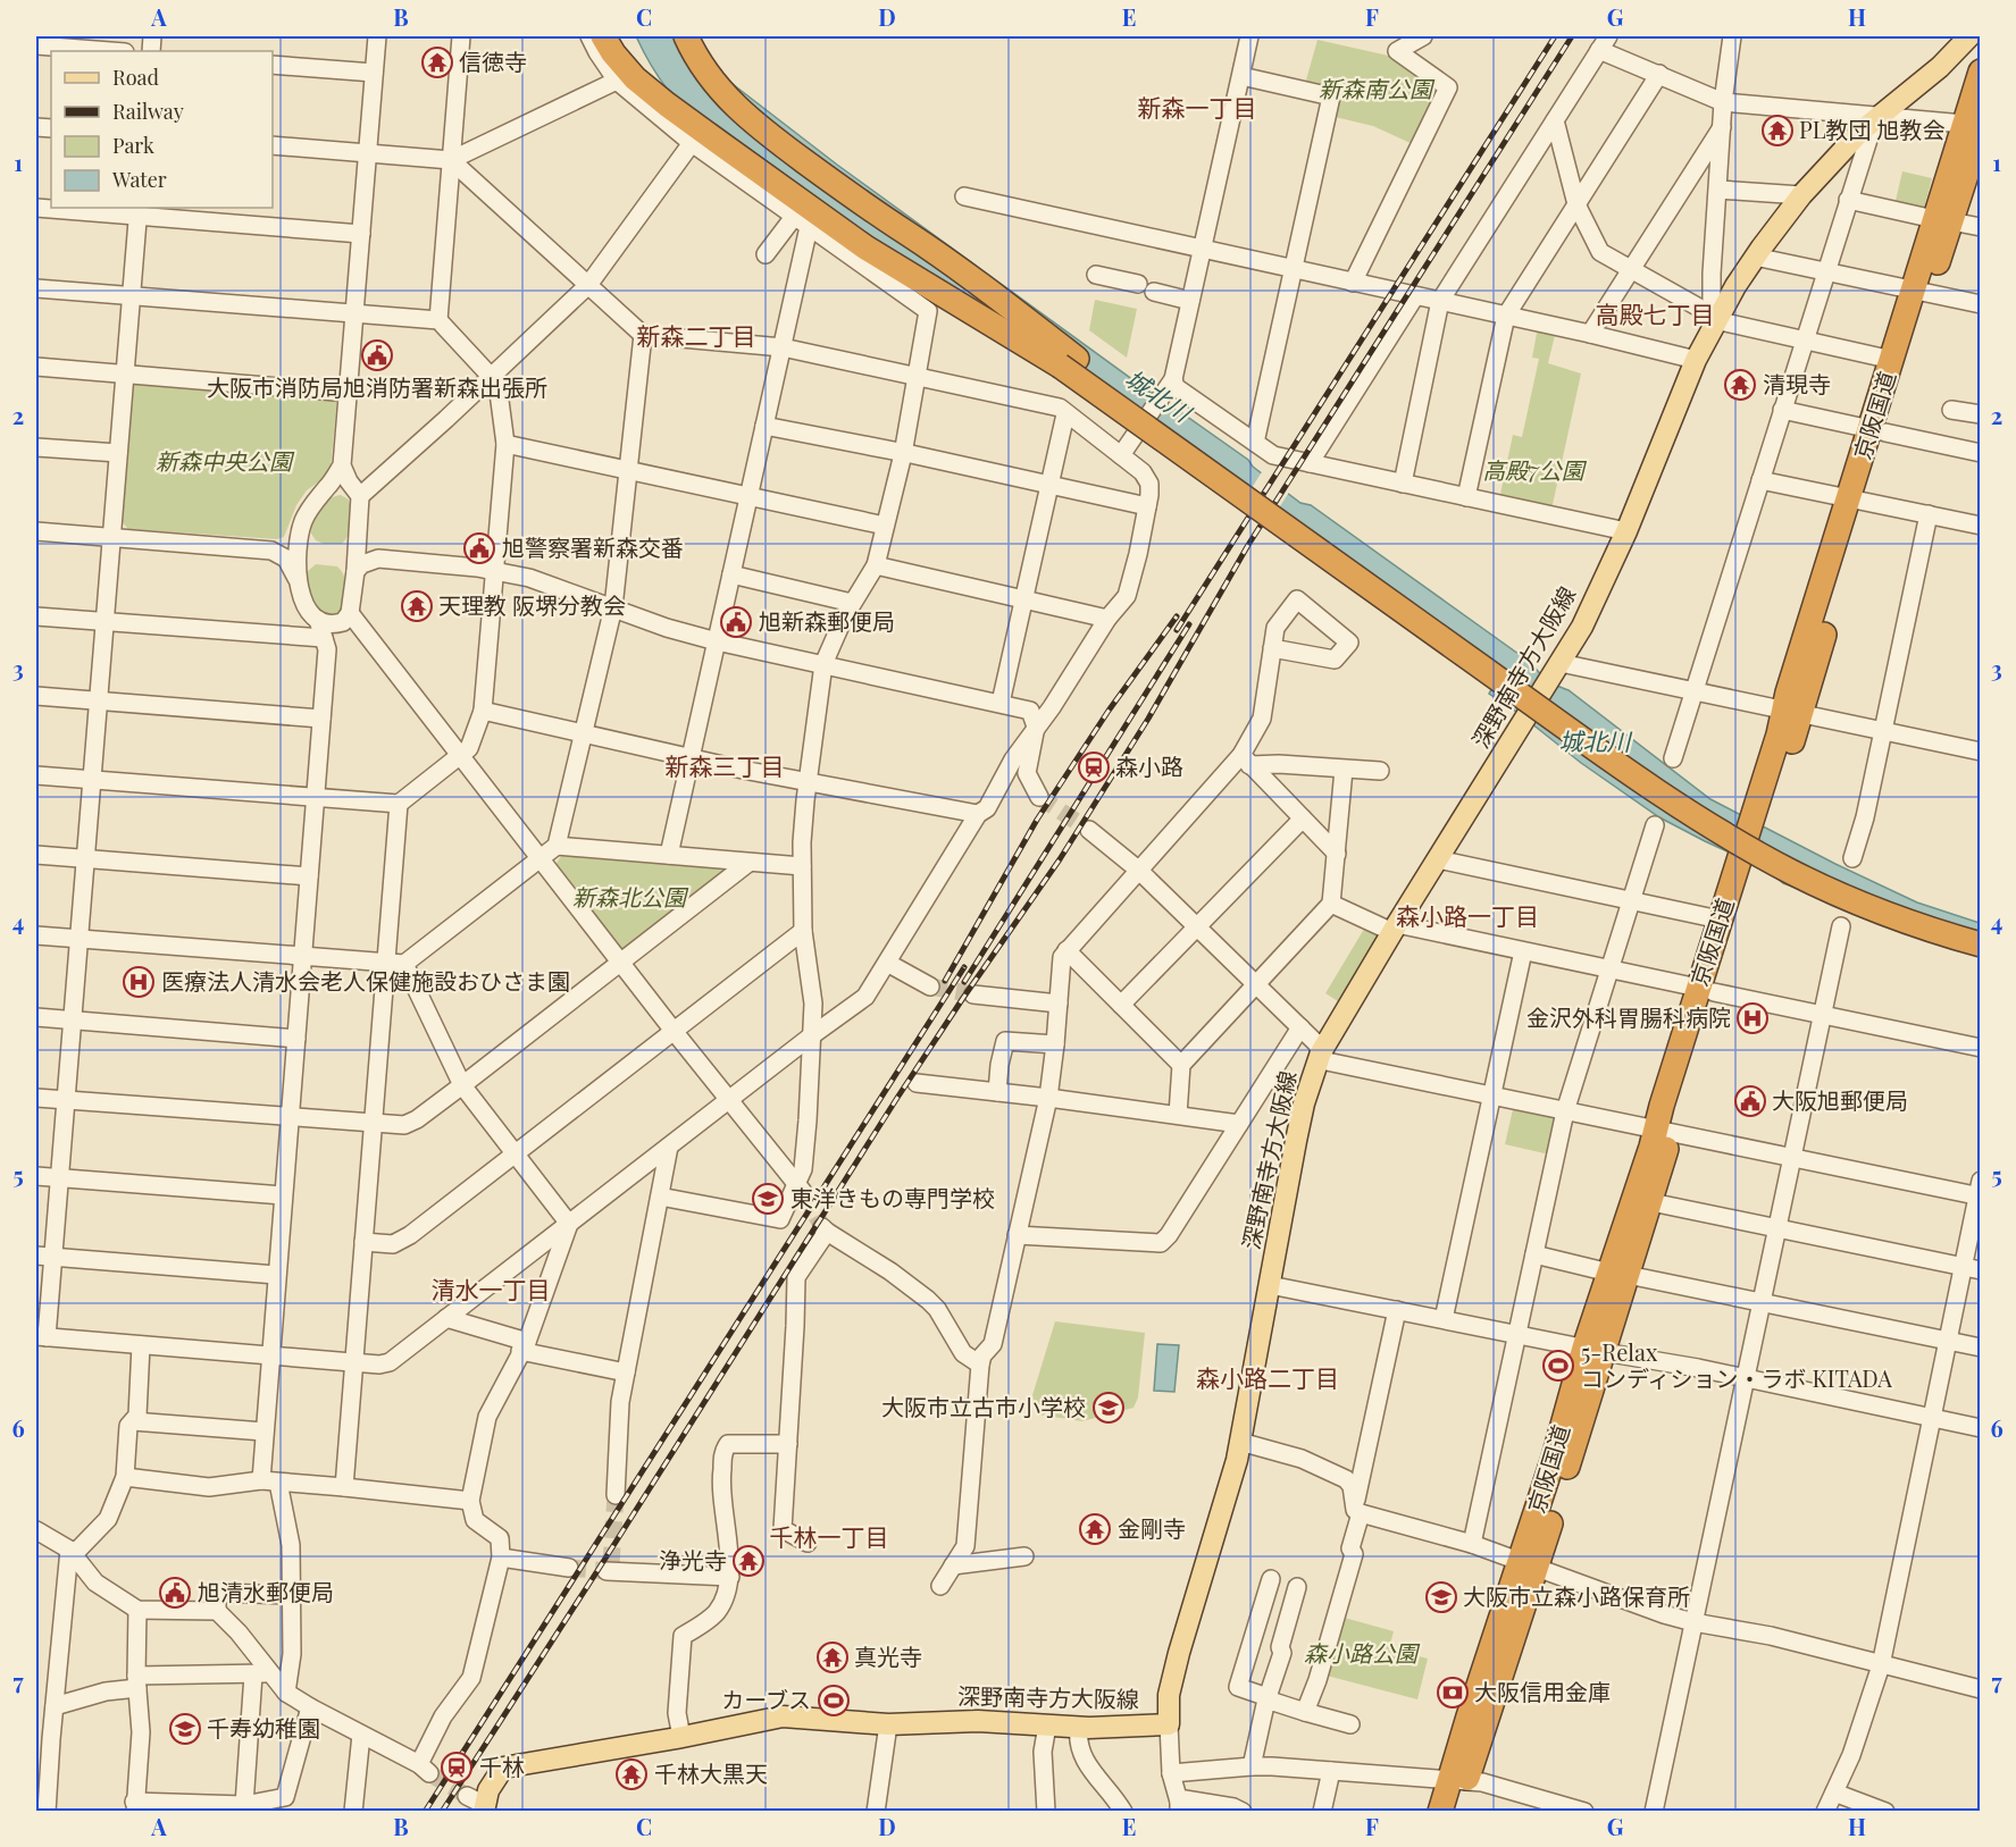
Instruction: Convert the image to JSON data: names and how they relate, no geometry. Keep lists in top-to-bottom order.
{
  "streets": {
    "highway": ["京阪国道"],
    "main road": ["深野南寺方大阪線"]
  },
  "districts": [
    "新森一丁目",
    "高殿七丁目",
    "新森二丁目",
    "新森三丁目",
    "森小路一丁目",
    "清水一丁目",
    "森小路二丁目",
    "千林一丁目"
  ],
  "water": ["城北川"],
  "parks": [
    "新森南公園",
    "新森中央公園",
    "高殿7公園",
    "新森北公園",
    "森小路公園"
  ],
  "places": {
    "temple": [
      "信徳寺",
      "PL教団 旭教会",
      "清現寺",
      "天理教 阪堺分教会",
      "金剛寺",
      "浄光寺",
      "真光寺",
      "千林大黒天"
    ],
    "public building": [
      "大阪市消防局旭消防署新森出張所",
      "旭警察署新森交番",
      "旭新森郵便局",
      "大阪旭郵便局",
      "旭清水郵便局"
    ],
    "station": ["森小路", "千林"],
    "hospital": ["医療法人清水会老人保健施設おひさま園", "金沢外科胃腸科病院"],
    "school or university": [
      "東洋きもの専門学校",
      "大阪市立古市小学校",
      "大阪市立森小路保育所",
      "千寿幼稚園"
    ],
    "sports": ["5-Relax コンディション・ラボ KITADA", "カーブス"],
    "bank": ["大阪信用金庫"]
  },
  "legend": [
    "Road",
    "Railway",
    "Park",
    "Water"
  ],
  "grid": {
    "columns": [
      "A",
      "B",
      "C",
      "D",
      "E",
      "F",
      "G",
      "H"
    ],
    "rows": [
      "1",
      "2",
      "3",
      "4",
      "5",
      "6",
      "7"
    ]
  }
}
